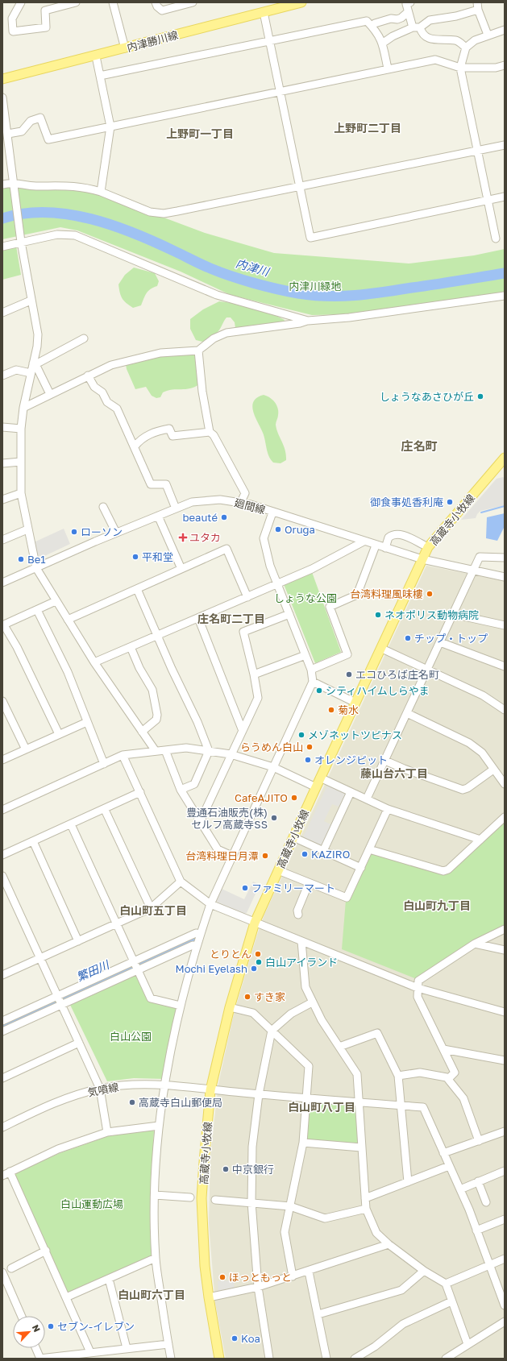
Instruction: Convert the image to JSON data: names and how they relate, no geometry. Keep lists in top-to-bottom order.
{
  "streets": {
    "main road": ["内津勝川線", "高蔵寺小牧線"],
    "street": ["廻間線", "気噴線"]
  },
  "crossings": [
    ["廻間線", "高蔵寺小牧線"],
    ["高蔵寺小牧線", "気噴線"]
  ],
  "districts": [
    "上野町二丁目",
    "上野町一丁目",
    "庄名町",
    "庄名町二丁目",
    "藤山台六丁目",
    "白山町九丁目",
    "白山町五丁目",
    "白山町八丁目",
    "白山町六丁目"
  ],
  "water": ["内津川", "繁田川"],
  "parks": [
    "内津川緑地",
    "しょうな公園",
    "白山公園",
    "白山運動広場"
  ],
  "places": {
    "other": [
      "しょうなあさひが丘",
      "御食事処香利庵",
      "beauté",
      "Oruga",
      "ローソン",
      "平和堂",
      "Be1",
      "台湾料理風味樓",
      "ネオポリス動物病院",
      "チップ・トップ",
      "エコひろば庄名町",
      "シティハイムしらやま",
      "菊水",
      "メゾネットツピナス",
      "らうめん白山",
      "オレンジピット",
      "CafeAJITO",
      "豊通石油販売(株) セルフ高蔵寺SS",
      "KAZIRO",
      "台湾料理日月潭",
      "ファミリーマート",
      "とりとん",
      "白山アイランド",
      "Mochi Eyelash",
      "すき家",
      "高蔵寺白山郵便局",
      "中京銀行",
      "ほっともっと",
      "セブン-イレブン",
      "Koa"
    ],
    "health": ["ユタカ"]
  },
  "north": "top right"
}
